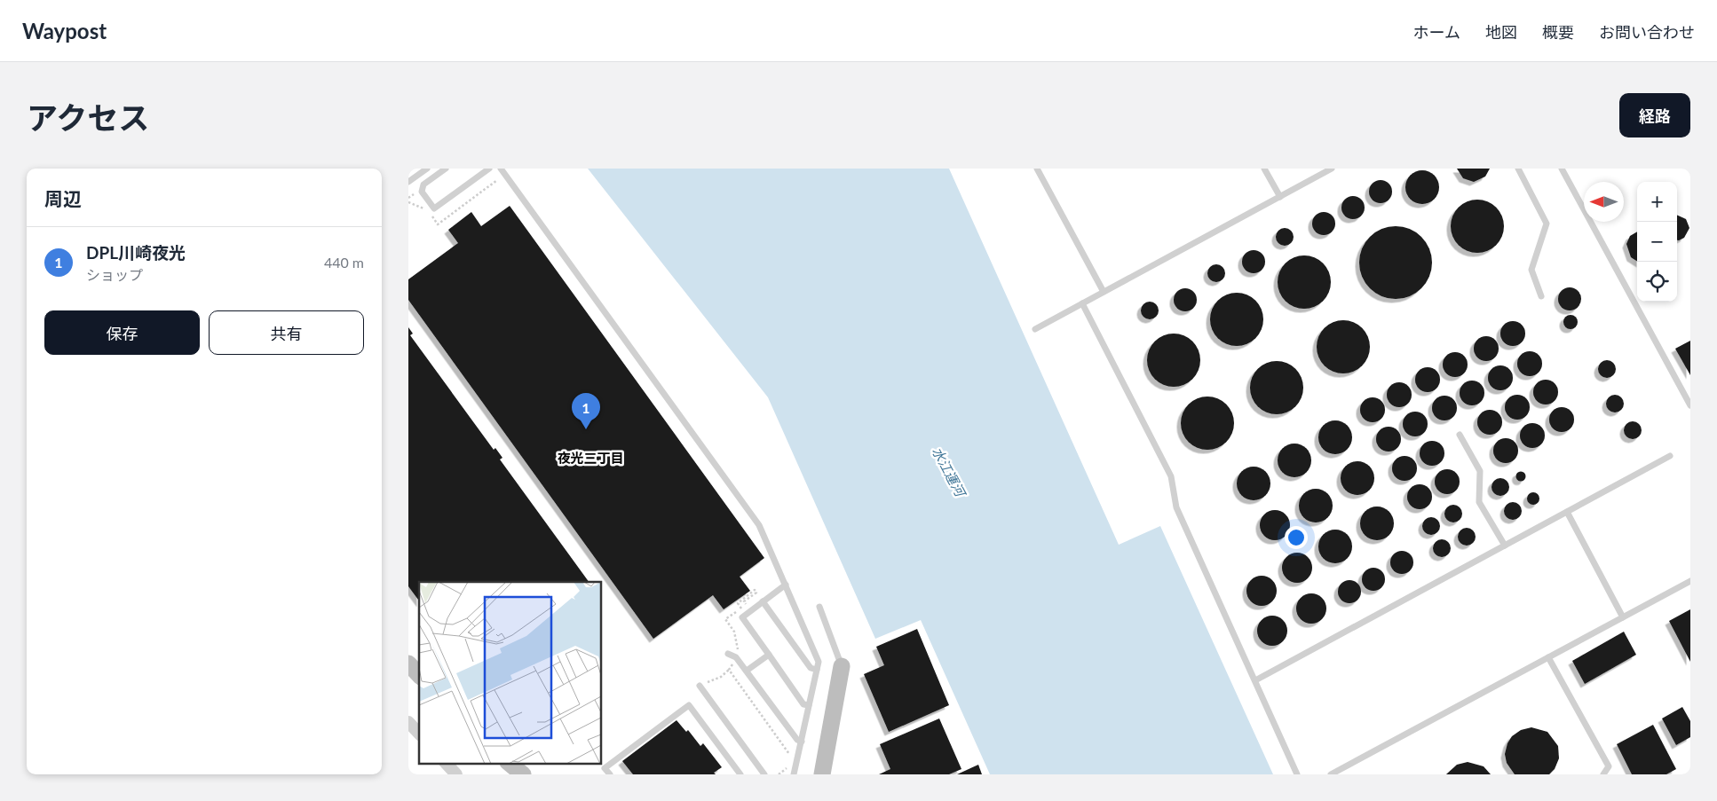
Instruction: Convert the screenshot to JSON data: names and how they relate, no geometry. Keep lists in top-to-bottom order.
{
  "districts": ["夜光三丁目"],
  "water": ["水江運河"],
  "north": "left",
  "page": {
    "header": "Waypost",
    "nav": [
      "ホーム",
      "地図",
      "概要",
      "お問い合わせ"
    ],
    "title": "アクセス",
    "buttons": [
      "経路",
      ["保存", "共有"]
    ],
    "heading": "周辺",
    "map_buttons": ["+", "−"],
    "list": [
      {
        "mark": "1",
        "name": "DPL川崎夜光",
        "note": "ショップ",
        "value": "440 m"
      }
    ],
    "pins": "1"
  }
}
